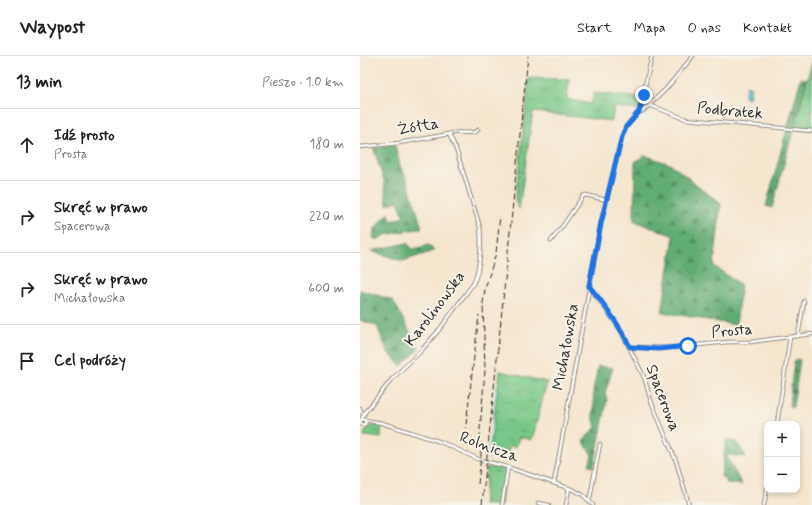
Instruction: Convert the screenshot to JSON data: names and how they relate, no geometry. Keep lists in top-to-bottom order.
{
  "streets": {
    "street": [
      "Podbratek",
      "Żółta",
      "Karolinowska",
      "Prosta",
      "Michałowska",
      "Spacerowa",
      "Rolnicza"
    ]
  },
  "crossings": [
    ["Żółta", "Karolinowska"],
    ["Prosta", "Spacerowa"],
    ["Michałowska", "Spacerowa"],
    ["Michałowska", "Rolnicza"]
  ],
  "page": {
    "header": "Waypost",
    "nav": [
      "Start",
      "Mapa",
      "O nas",
      "Kontakt"
    ],
    "heading": ["13 min", "Pieszo · 1.0 km"],
    "list": [
      ["Idź prosto", "Prosta", "180 m"],
      ["Skręć w prawo", "Spacerowa", "220 m"],
      ["Skręć w prawo", "Michałowska", "600 m"],
      "Cel podróży"
    ],
    "map_buttons": ["+", "−"]
  }
}
